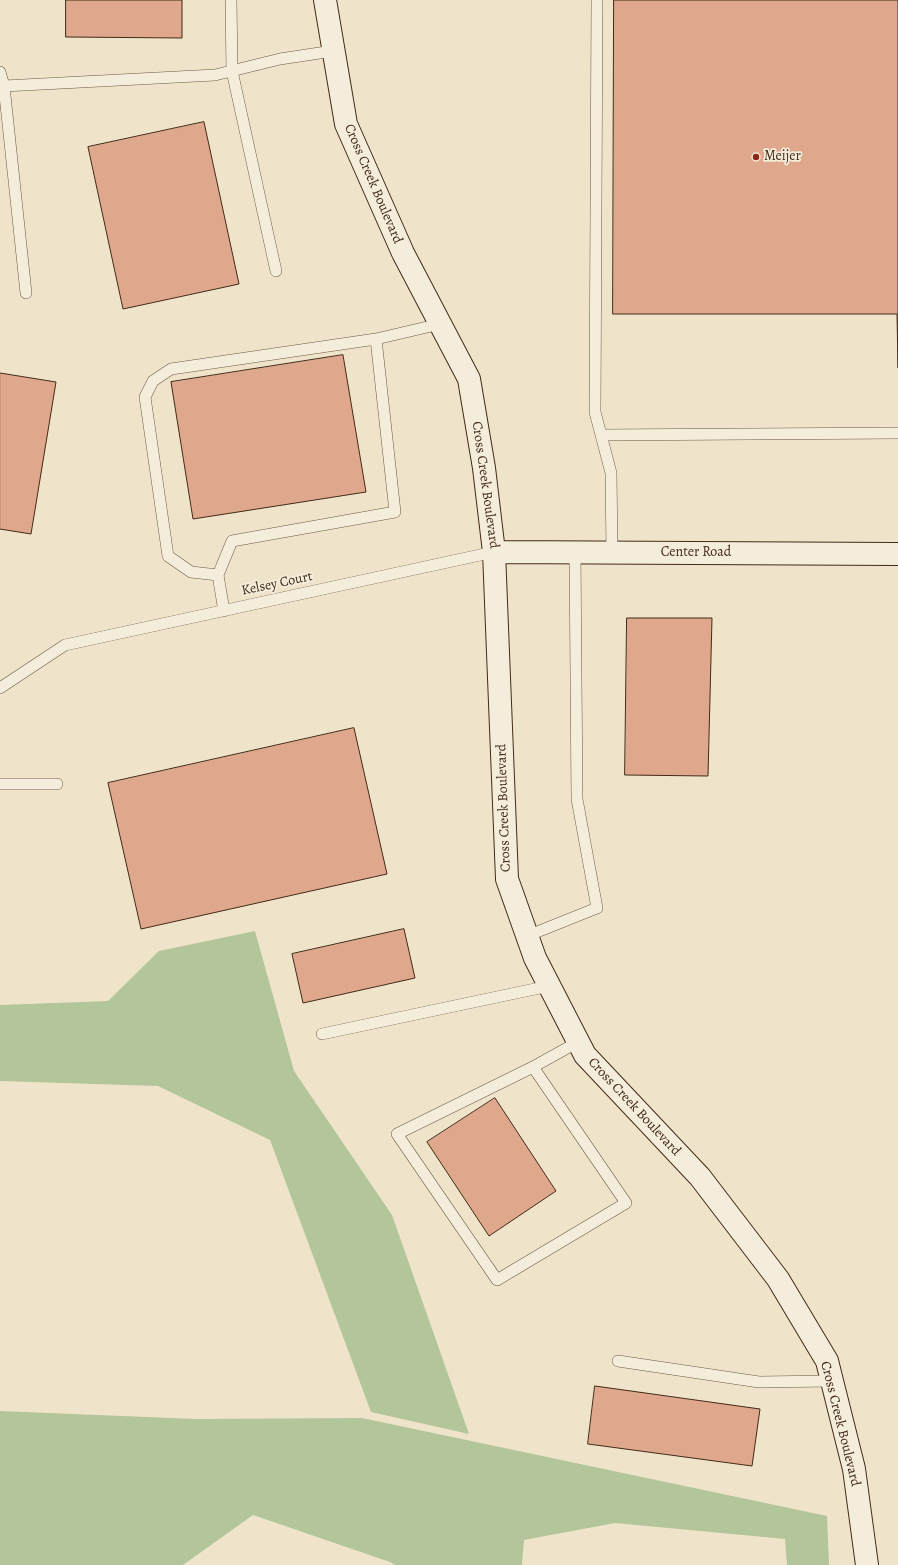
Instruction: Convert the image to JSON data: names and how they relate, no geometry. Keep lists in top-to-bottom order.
{
  "streets": {
    "street": ["Cross Creek Boulevard", "Center Road"],
    "lane": ["Kelsey Court"]
  },
  "crossings": [
    ["Cross Creek Boulevard", "Center Road"],
    ["Cross Creek Boulevard", "Kelsey Court"],
    ["Center Road", "Kelsey Court"]
  ],
  "places": ["Meijer"]
}
